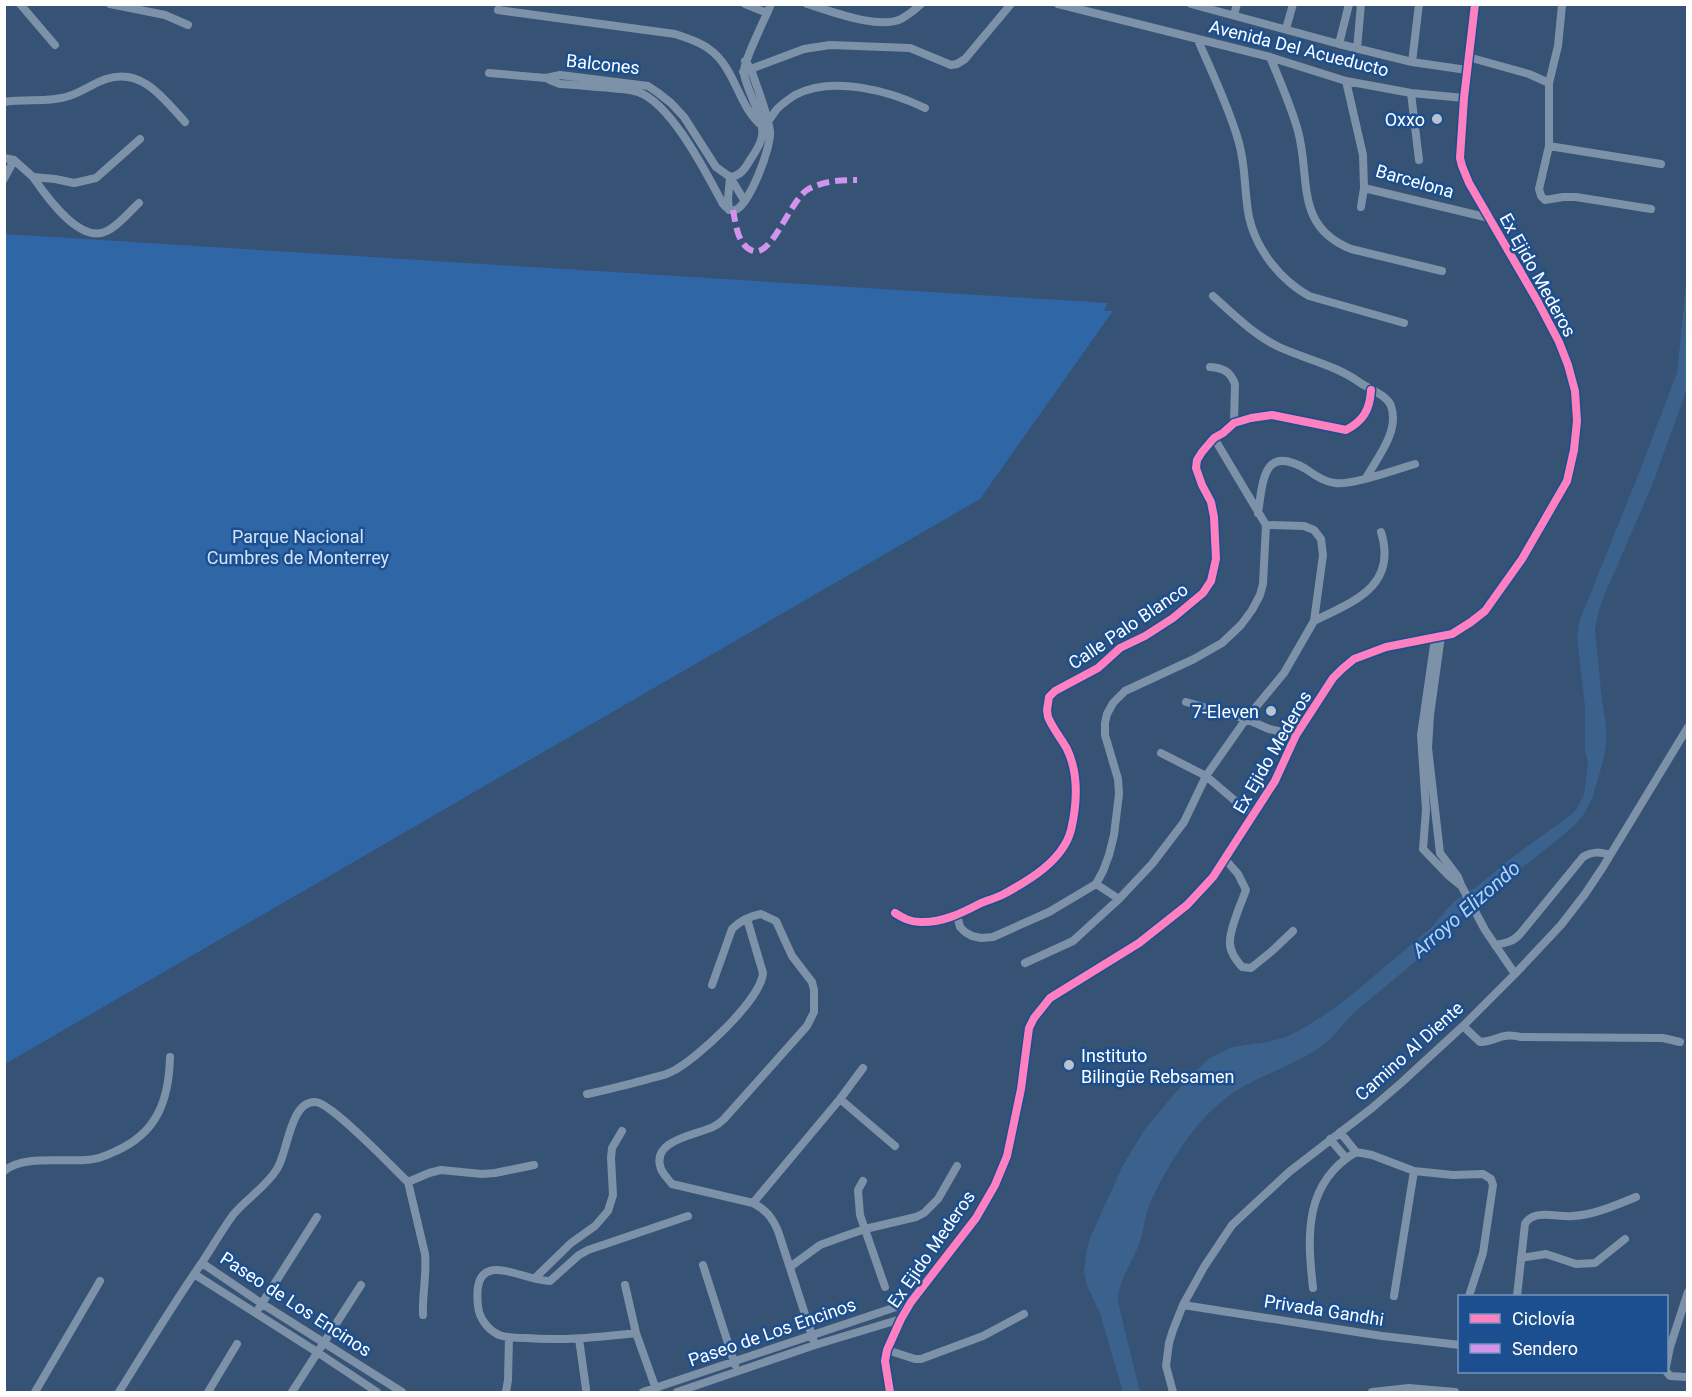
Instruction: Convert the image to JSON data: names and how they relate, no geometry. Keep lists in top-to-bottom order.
{
  "streets": {
    "street": [
      "Avenida Del Acueducto",
      "Balcones",
      "Barcelona",
      "Ex Ejido Mederos",
      "Calle Palo Blanco",
      "Camino Al Diente",
      "Paseo de Los Encinos",
      "Privada Gandhi"
    ]
  },
  "crossings": [
    ["Avenida Del Acueducto", "Barcelona"],
    ["Avenida Del Acueducto", "Ex Ejido Mederos"],
    ["Barcelona", "Ex Ejido Mederos"],
    ["Ex Ejido Mederos", "Paseo de Los Encinos"],
    ["Camino Al Diente", "Privada Gandhi"]
  ],
  "water": ["Arroyo Elizondo"],
  "parks": ["Parque Nacional Cumbres de Monterrey"],
  "places": ["Oxxo", "7-Eleven", "Instituto Bilingüe Rebsamen"],
  "legend": ["Ciclovía", "Sendero"]
}
